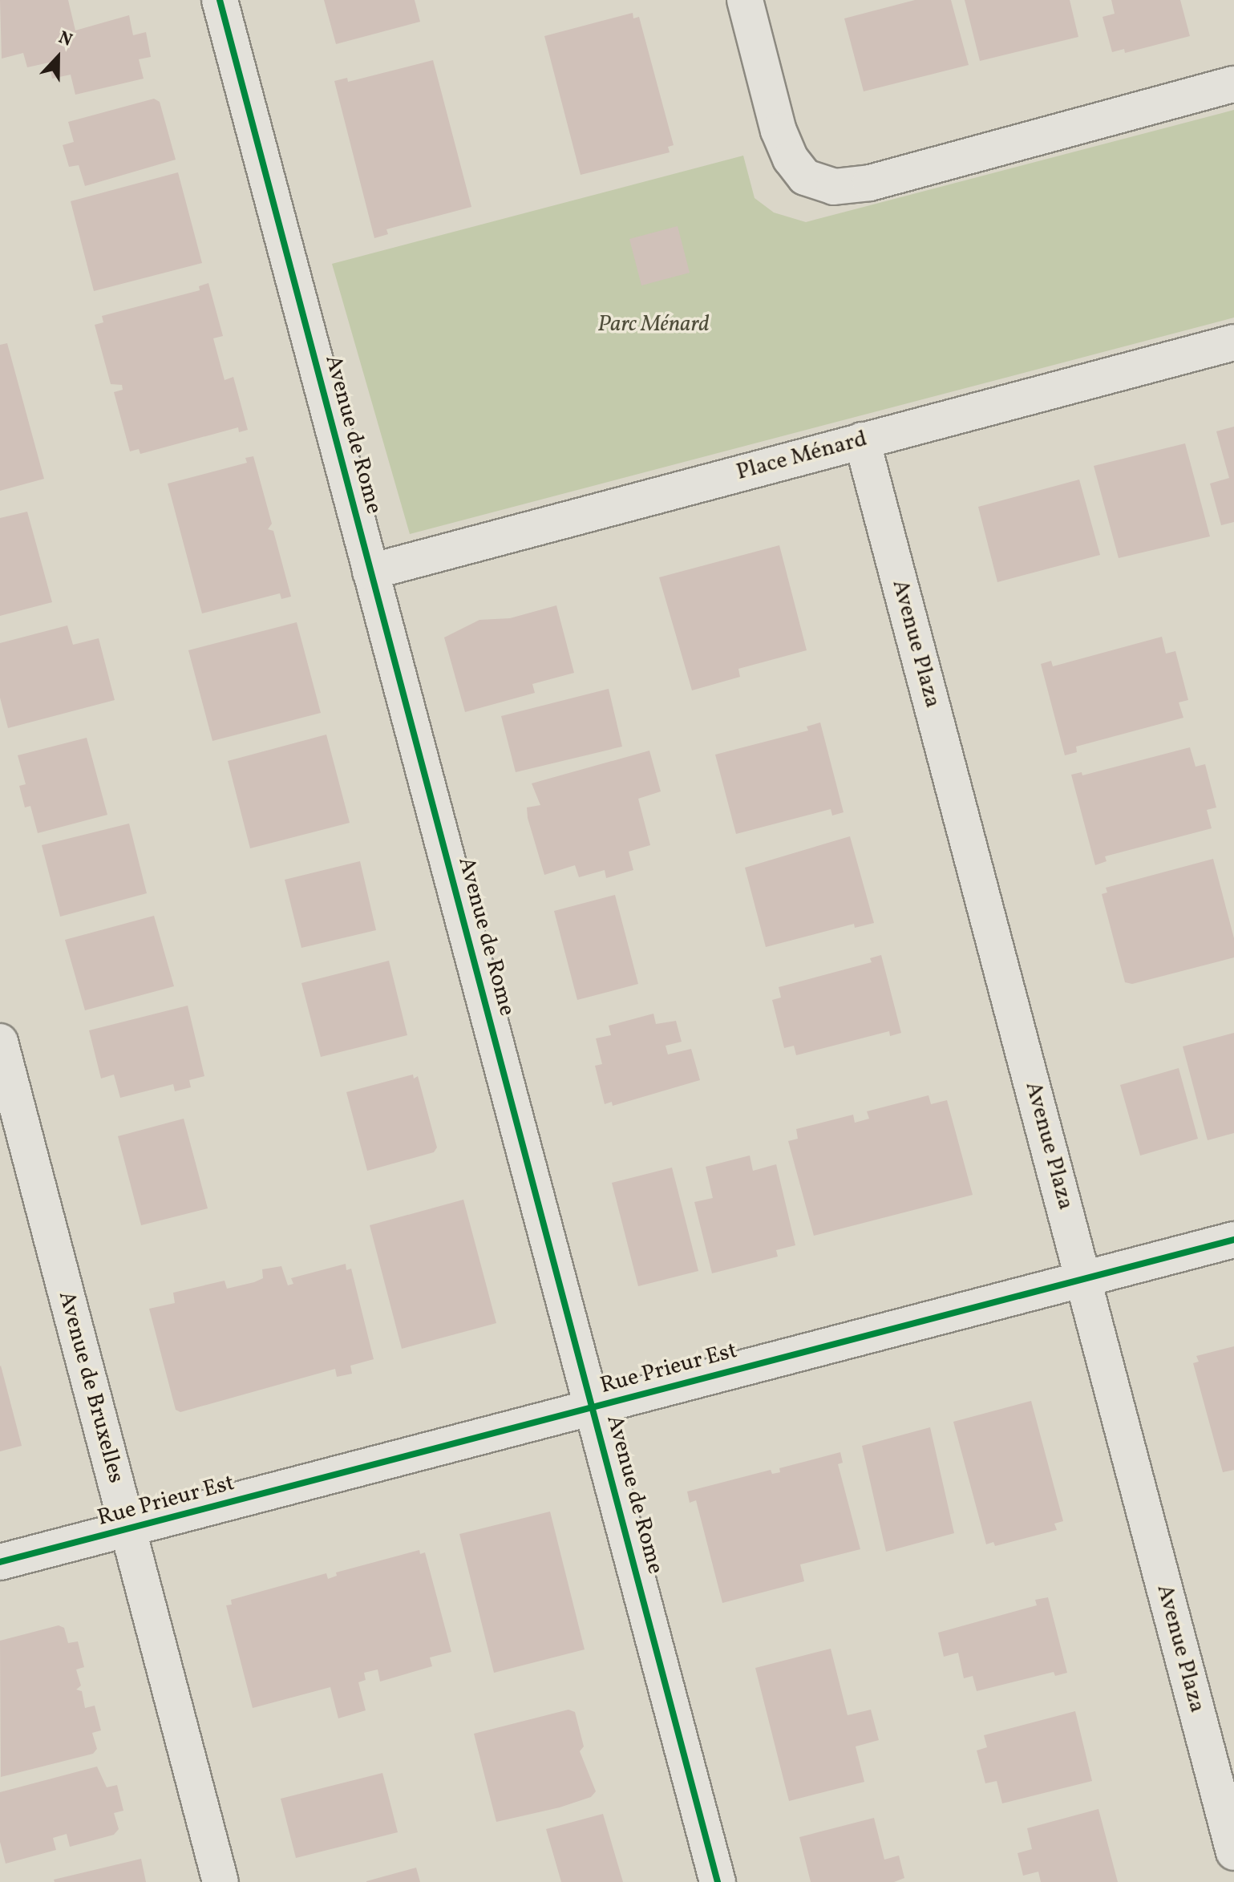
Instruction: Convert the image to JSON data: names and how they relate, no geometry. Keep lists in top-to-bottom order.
{
  "streets": {
    "street": [
      "Avenue de Rome",
      "Place Ménard",
      "Avenue Plaza",
      "Rue Prieur Est",
      "Avenue de Bruxelles"
    ]
  },
  "crossings": [
    ["Avenue de Rome", "Place Ménard"],
    ["Avenue de Rome", "Rue Prieur Est"],
    ["Place Ménard", "Avenue Plaza"],
    ["Avenue Plaza", "Rue Prieur Est"],
    ["Rue Prieur Est", "Avenue de Bruxelles"]
  ],
  "parks": ["Parc Ménard"],
  "north": "top"
}
